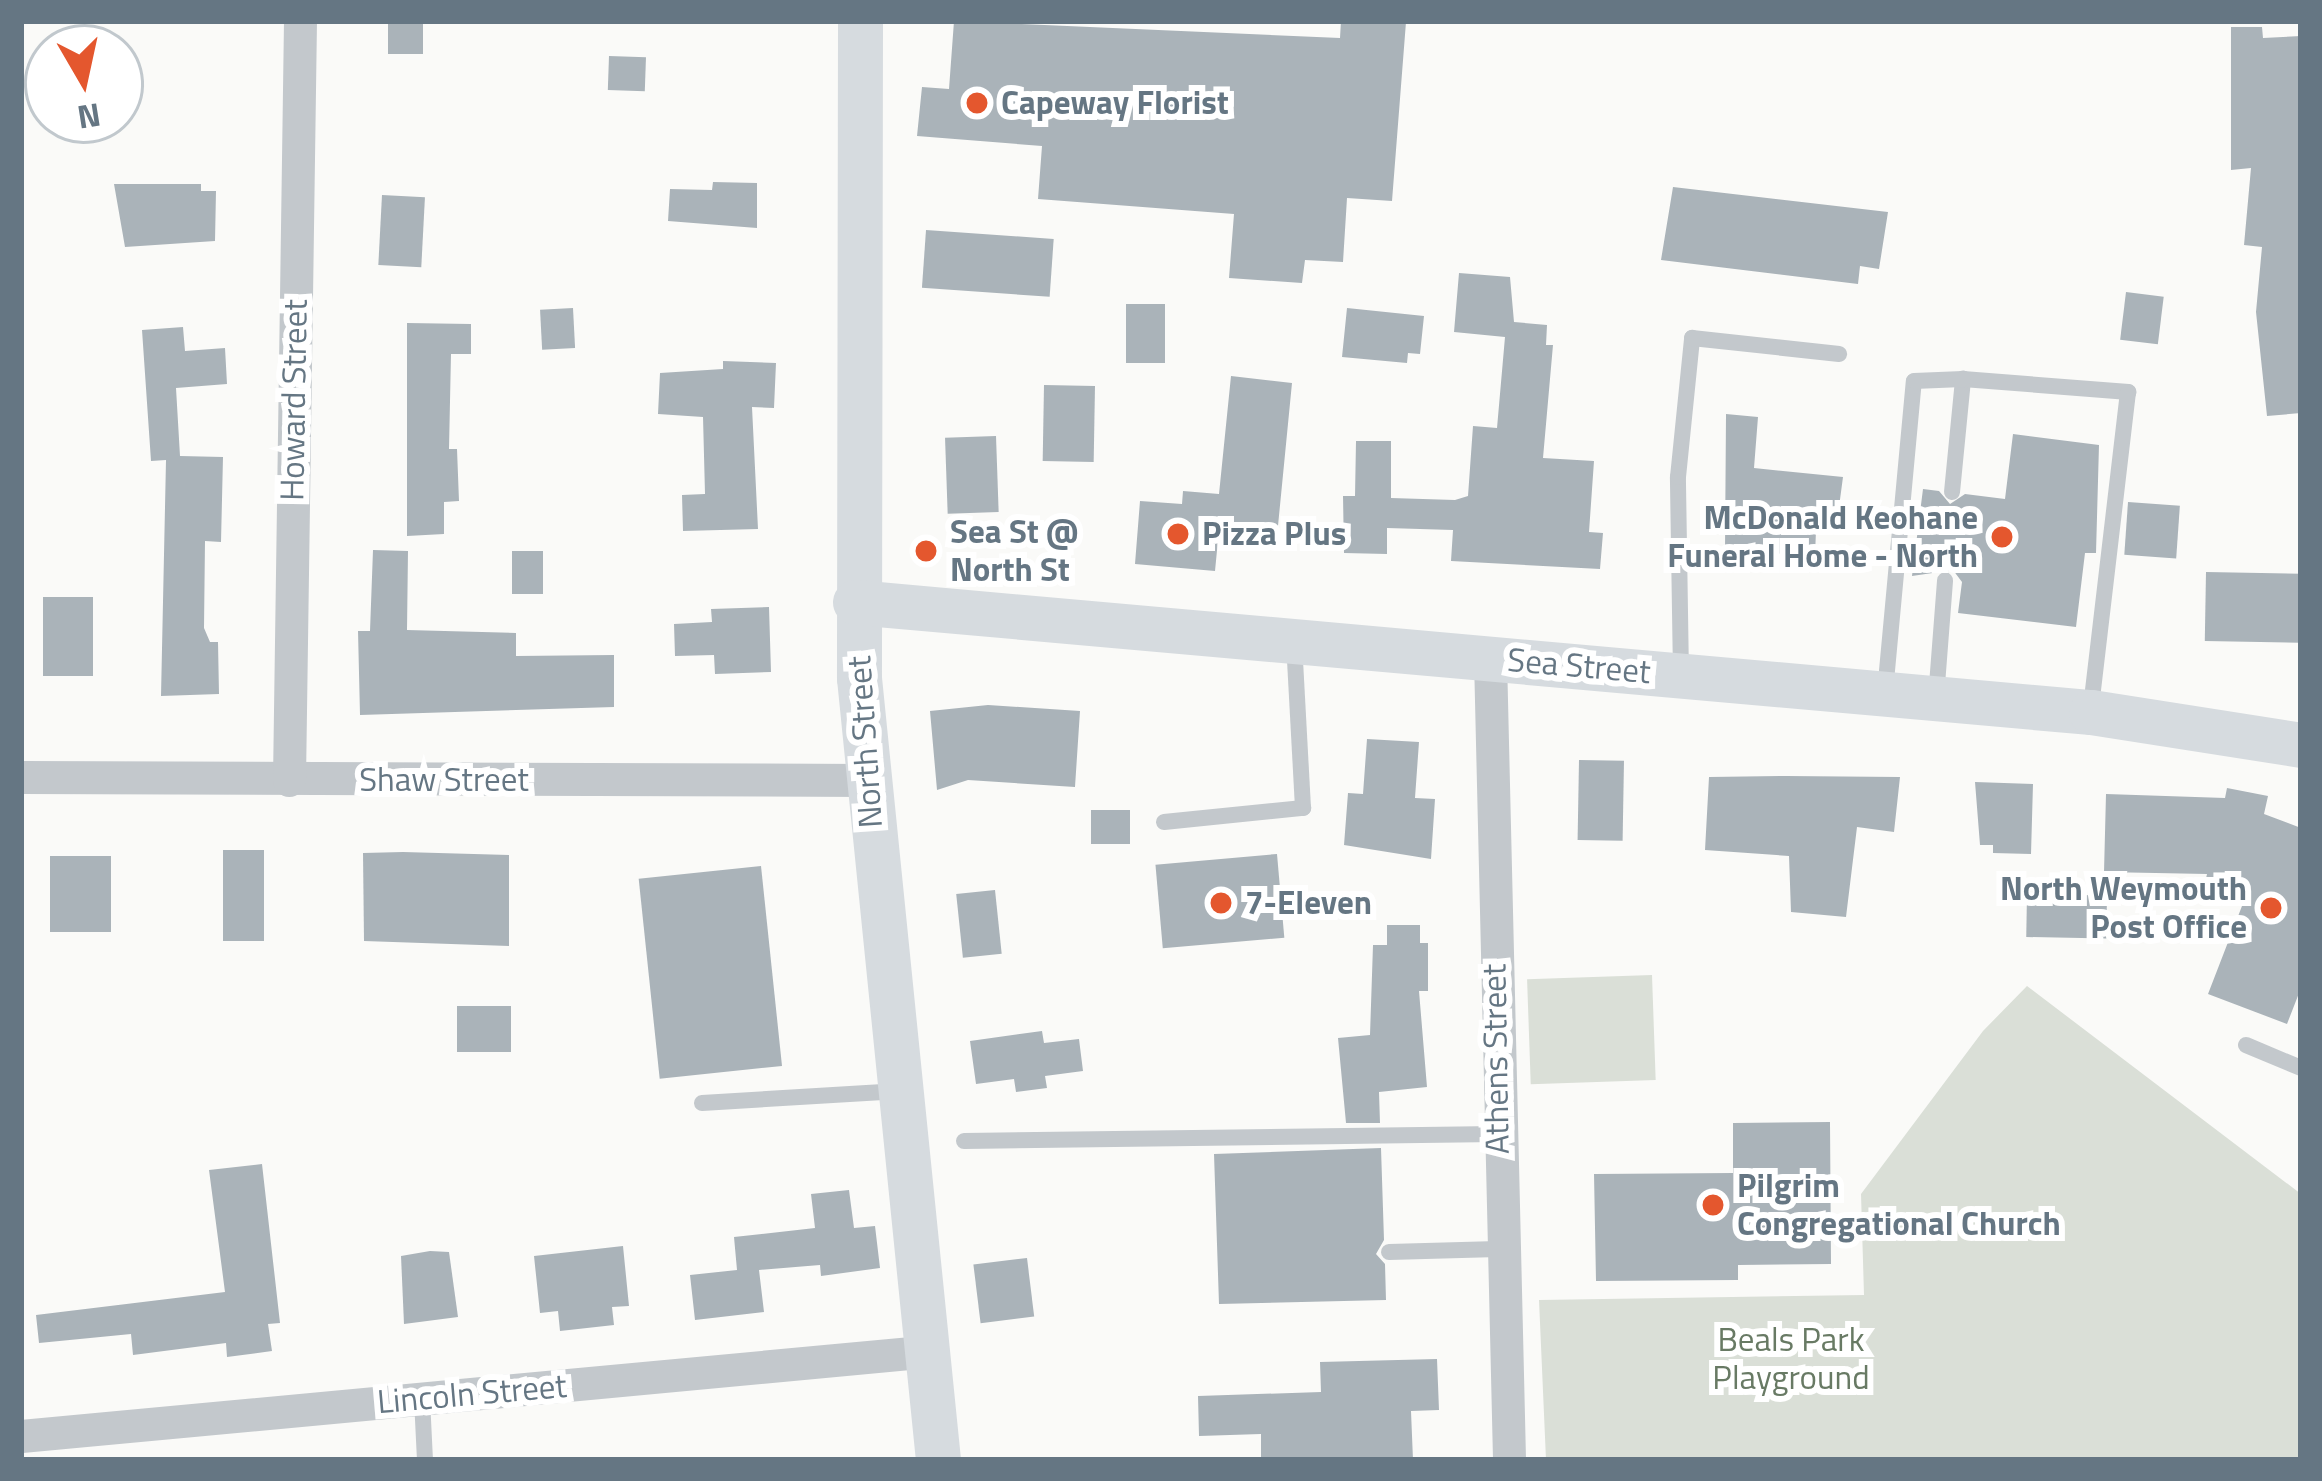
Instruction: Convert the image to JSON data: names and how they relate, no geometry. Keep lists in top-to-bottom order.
{
  "streets": {
    "street": [
      "Howard Street",
      "Sea Street",
      "North Street",
      "Shaw Street",
      "Athens Street",
      "Lincoln Street"
    ]
  },
  "crossings": [
    ["Howard Street", "Shaw Street"],
    ["Sea Street", "North Street"],
    ["Sea Street", "Athens Street"],
    ["North Street", "Shaw Street"],
    ["North Street", "Lincoln Street"]
  ],
  "parks": ["Beals Park Playground"],
  "places": [
    "Capeway Florist",
    "Pizza Plus",
    "McDonald Keohane Funeral Home - North",
    "Sea St @ North St",
    "7-Eleven",
    "North Weymouth Post Office",
    "Pilgrim Congregational Church"
  ],
  "north": "bottom"
}
